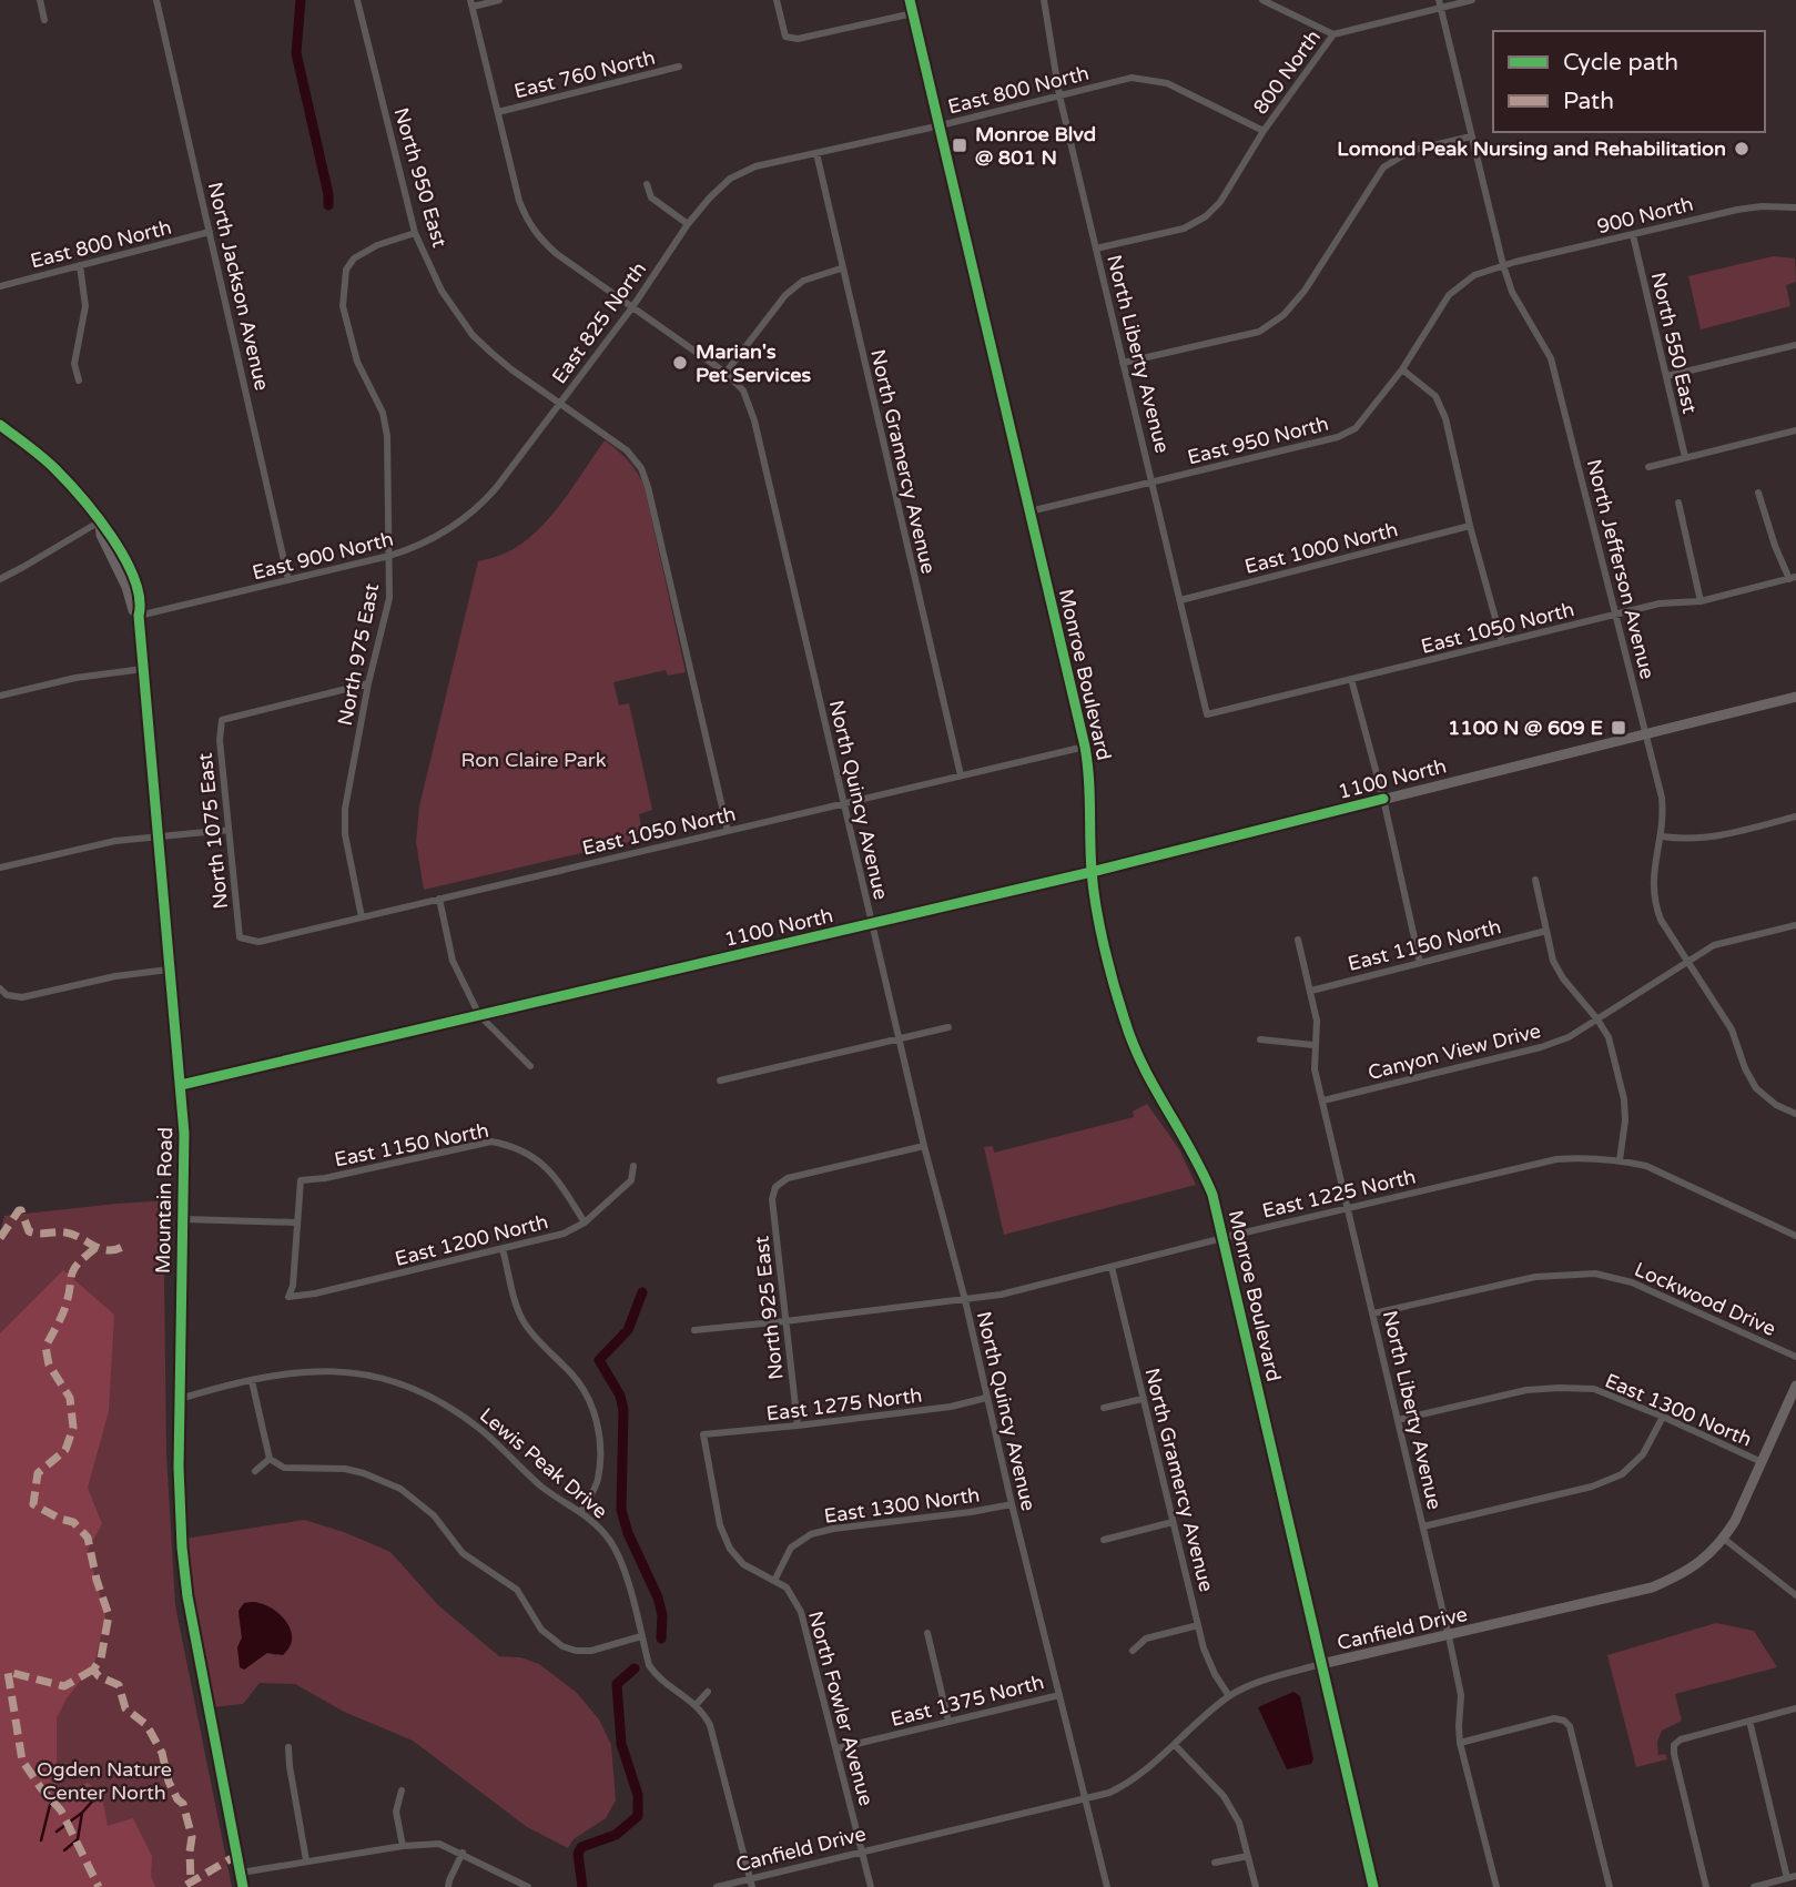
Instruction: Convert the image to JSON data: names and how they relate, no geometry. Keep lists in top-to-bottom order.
{
  "streets": {
    "street": [
      "800 North",
      "East 760 North",
      "East 800 North",
      "North 950 East",
      "900 North",
      "North Jackson Avenue",
      "East 825 North",
      "North 550 East",
      "North Liberty Avenue",
      "East 950 North",
      "North Gramercy Avenue",
      "East 1000 North",
      "East 900 North",
      "North Jefferson Avenue",
      "East 1050 North",
      "North 975 East",
      "Monroe Boulevard",
      "1100 North",
      "North Quincy Avenue",
      "North 1075 East",
      "East 1150 North",
      "Canyon View Drive",
      "East 1225 North",
      "Mountain Road",
      "East 1200 North",
      "Lockwood Drive",
      "North 925 East",
      "East 1275 North",
      "East 1300 North",
      "Lewis Peak Drive",
      "Canfield Drive",
      "East 1375 North",
      "North Fowler Avenue"
    ]
  },
  "crossings": [
    ["800 North", "East 800 North"],
    ["800 North", "North Liberty Avenue"],
    ["800 North", "North Jefferson Avenue"],
    ["East 760 North", "North Quincy Avenue"],
    ["East 800 North", "North Jackson Avenue"],
    ["East 800 North", "East 825 North"],
    ["East 800 North", "North Liberty Avenue"],
    ["East 800 North", "North Gramercy Avenue"],
    ["East 800 North", "Monroe Boulevard"],
    ["North 950 East", "East 825 North"],
    ["North 950 East", "East 1050 North"],
    ["North 950 East", "North 975 East"],
    ["900 North", "North 550 East"],
    ["900 North", "East 950 North"],
    ["900 North", "North Jefferson Avenue"],
    ["North Jackson Avenue", "East 900 North"],
    ["East 825 North", "East 900 North"],
    ["East 825 North", "North Quincy Avenue"],
    ["North Liberty Avenue", "East 950 North"],
    ["North Liberty Avenue", "East 1000 North"],
    ["North Liberty Avenue", "East 1050 North"],
    ["North Liberty Avenue", "East 1150 North"],
    ["North Liberty Avenue", "Canyon View Drive"],
    ["North Liberty Avenue", "East 1225 North"],
    ["North Liberty Avenue", "Lockwood Drive"],
    ["North Liberty Avenue", "East 1300 North"],
    ["North Liberty Avenue", "Canfield Drive"],
    ["East 950 North", "Monroe Boulevard"],
    ["North Gramercy Avenue", "East 1050 North"],
    ["North Gramercy Avenue", "East 1225 North"],
    ["North Gramercy Avenue", "Canfield Drive"],
    ["East 900 North", "North 975 East"],
    ["East 900 North", "Mountain Road"],
    ["North Jefferson Avenue", "East 1050 North"],
    ["North Jefferson Avenue", "1100 North"],
    ["North Jefferson Avenue", "Canyon View Drive"],
    ["East 1050 North", "North 975 East"],
    ["East 1050 North", "Monroe Boulevard"],
    ["East 1050 North", "North Quincy Avenue"],
    ["East 1050 North", "North 1075 East"],
    ["North 975 East", "North 1075 East"],
    ["Monroe Boulevard", "1100 North"],
    ["Monroe Boulevard", "East 1225 North"],
    ["Monroe Boulevard", "Canfield Drive"],
    ["1100 North", "North Quincy Avenue"],
    ["1100 North", "Mountain Road"],
    ["North Quincy Avenue", "East 1225 North"],
    ["North Quincy Avenue", "North 925 East"],
    ["North Quincy Avenue", "East 1275 North"],
    ["North Quincy Avenue", "East 1300 North"],
    ["North Quincy Avenue", "Canfield Drive"],
    ["North Quincy Avenue", "East 1375 North"],
    ["East 1150 North", "East 1200 North"],
    ["East 1225 North", "North 925 East"],
    ["Mountain Road", "Lewis Peak Drive"],
    ["North 925 East", "East 1275 North"],
    ["East 1275 North", "North Fowler Avenue"],
    ["East 1300 North", "Canfield Drive"],
    ["East 1300 North", "North Fowler Avenue"],
    ["Lewis Peak Drive", "Canfield Drive"],
    ["Canfield Drive", "North Fowler Avenue"],
    ["East 1375 North", "North Fowler Avenue"]
  ],
  "parks": ["Ron Claire Park", "Ogden Nature Center North"],
  "places": {
    "transit": ["Monroe Blvd @ 801 N", "1100 N @ 609 E"],
    "other": ["Lomond Peak Nursing and Rehabilitation", "Marian's Pet Services"]
  },
  "legend": ["Cycle path", "Path"]
}
